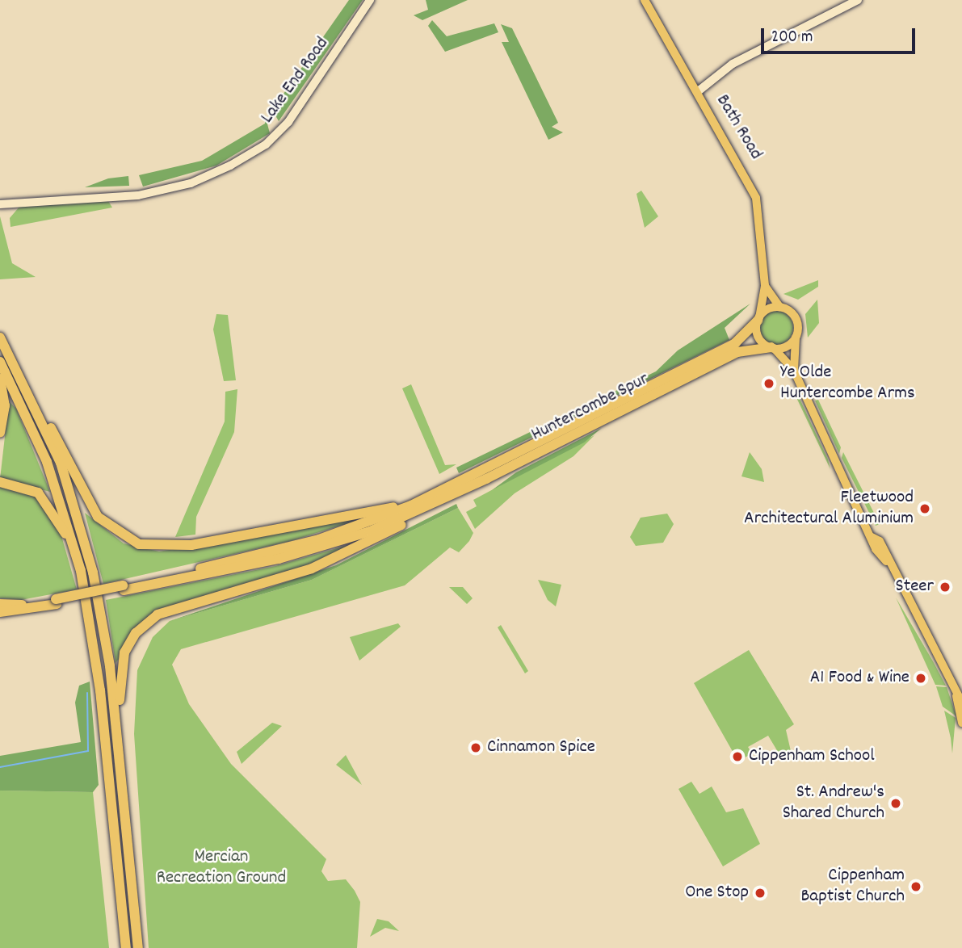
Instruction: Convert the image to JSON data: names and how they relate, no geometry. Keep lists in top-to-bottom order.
{
  "streets": {
    "highway": ["Huntercombe Spur"],
    "main road": ["Lake End Road", "Bath Road"]
  },
  "crossings": [
    ["Bath Road", "Huntercombe Spur"]
  ],
  "parks": ["Mercian Recreation Ground"],
  "places": [
    "Ye Olde Huntercombe Arms",
    "Fleetwood Architectural Aluminium",
    "Steer",
    "A1 Food & Wine",
    "Cinnamon Spice",
    "Cippenham School",
    "St. Andrew's Shared Church",
    "Cippenham Baptist Church",
    "One Stop"
  ],
  "scale_bar": "200 m"
}
